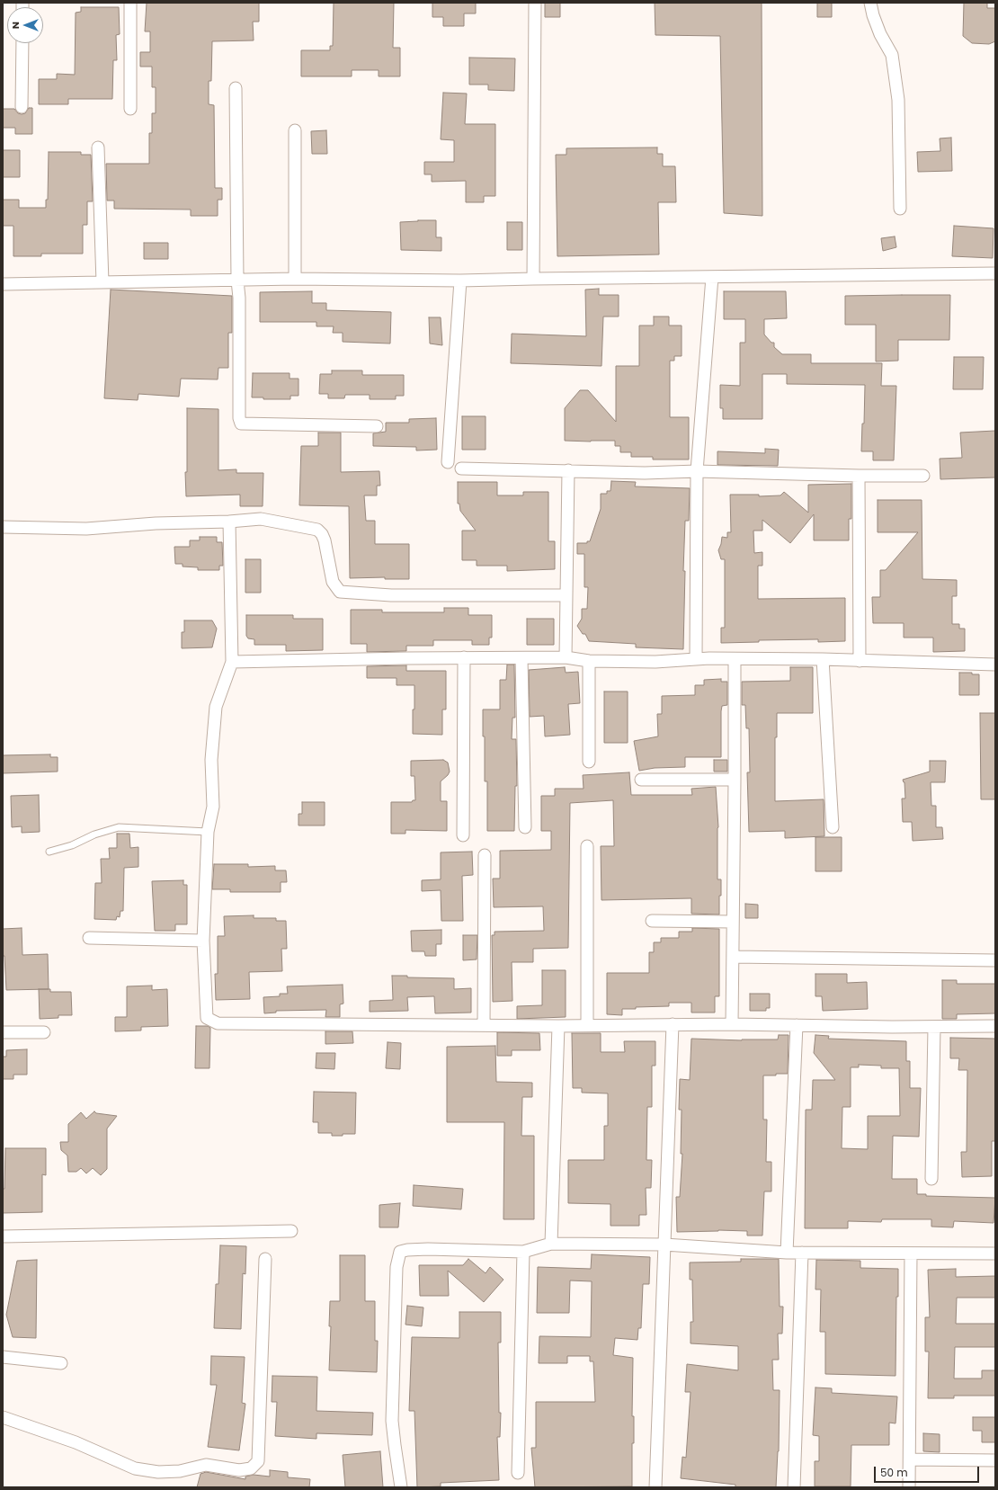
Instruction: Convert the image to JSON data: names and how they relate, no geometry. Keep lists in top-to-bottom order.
{
  "scale_bar": "50 m",
  "north": "left"
}
